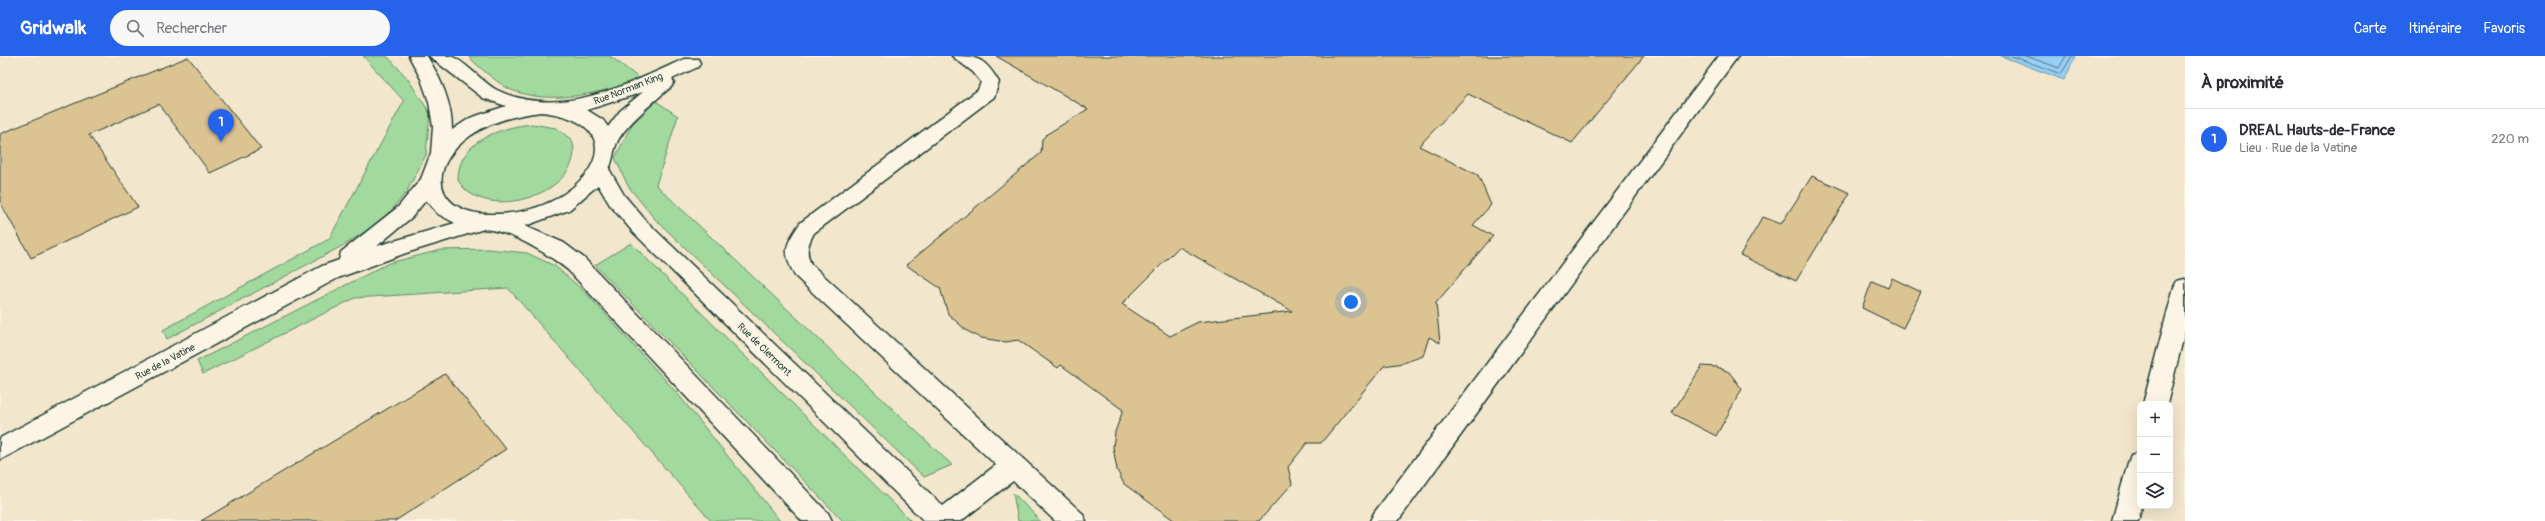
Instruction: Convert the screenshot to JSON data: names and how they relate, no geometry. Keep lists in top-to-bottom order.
{
  "streets": {
    "street": ["Rue Norman King", "Rue de Clermont", "Rue de la Vatine"]
  },
  "page": {
    "header": "Gridwalk",
    "search": "Rechercher",
    "nav": ["Carte", "Itinéraire", "Favoris"],
    "heading": "À proximité",
    "list": [
      {
        "mark": "1",
        "name": "DREAL Hauts-de-France",
        "note": "Lieu · Rue de la Vatine",
        "value": "220 m"
      }
    ],
    "pins": "1",
    "map_buttons": ["+", "−"]
  }
}
